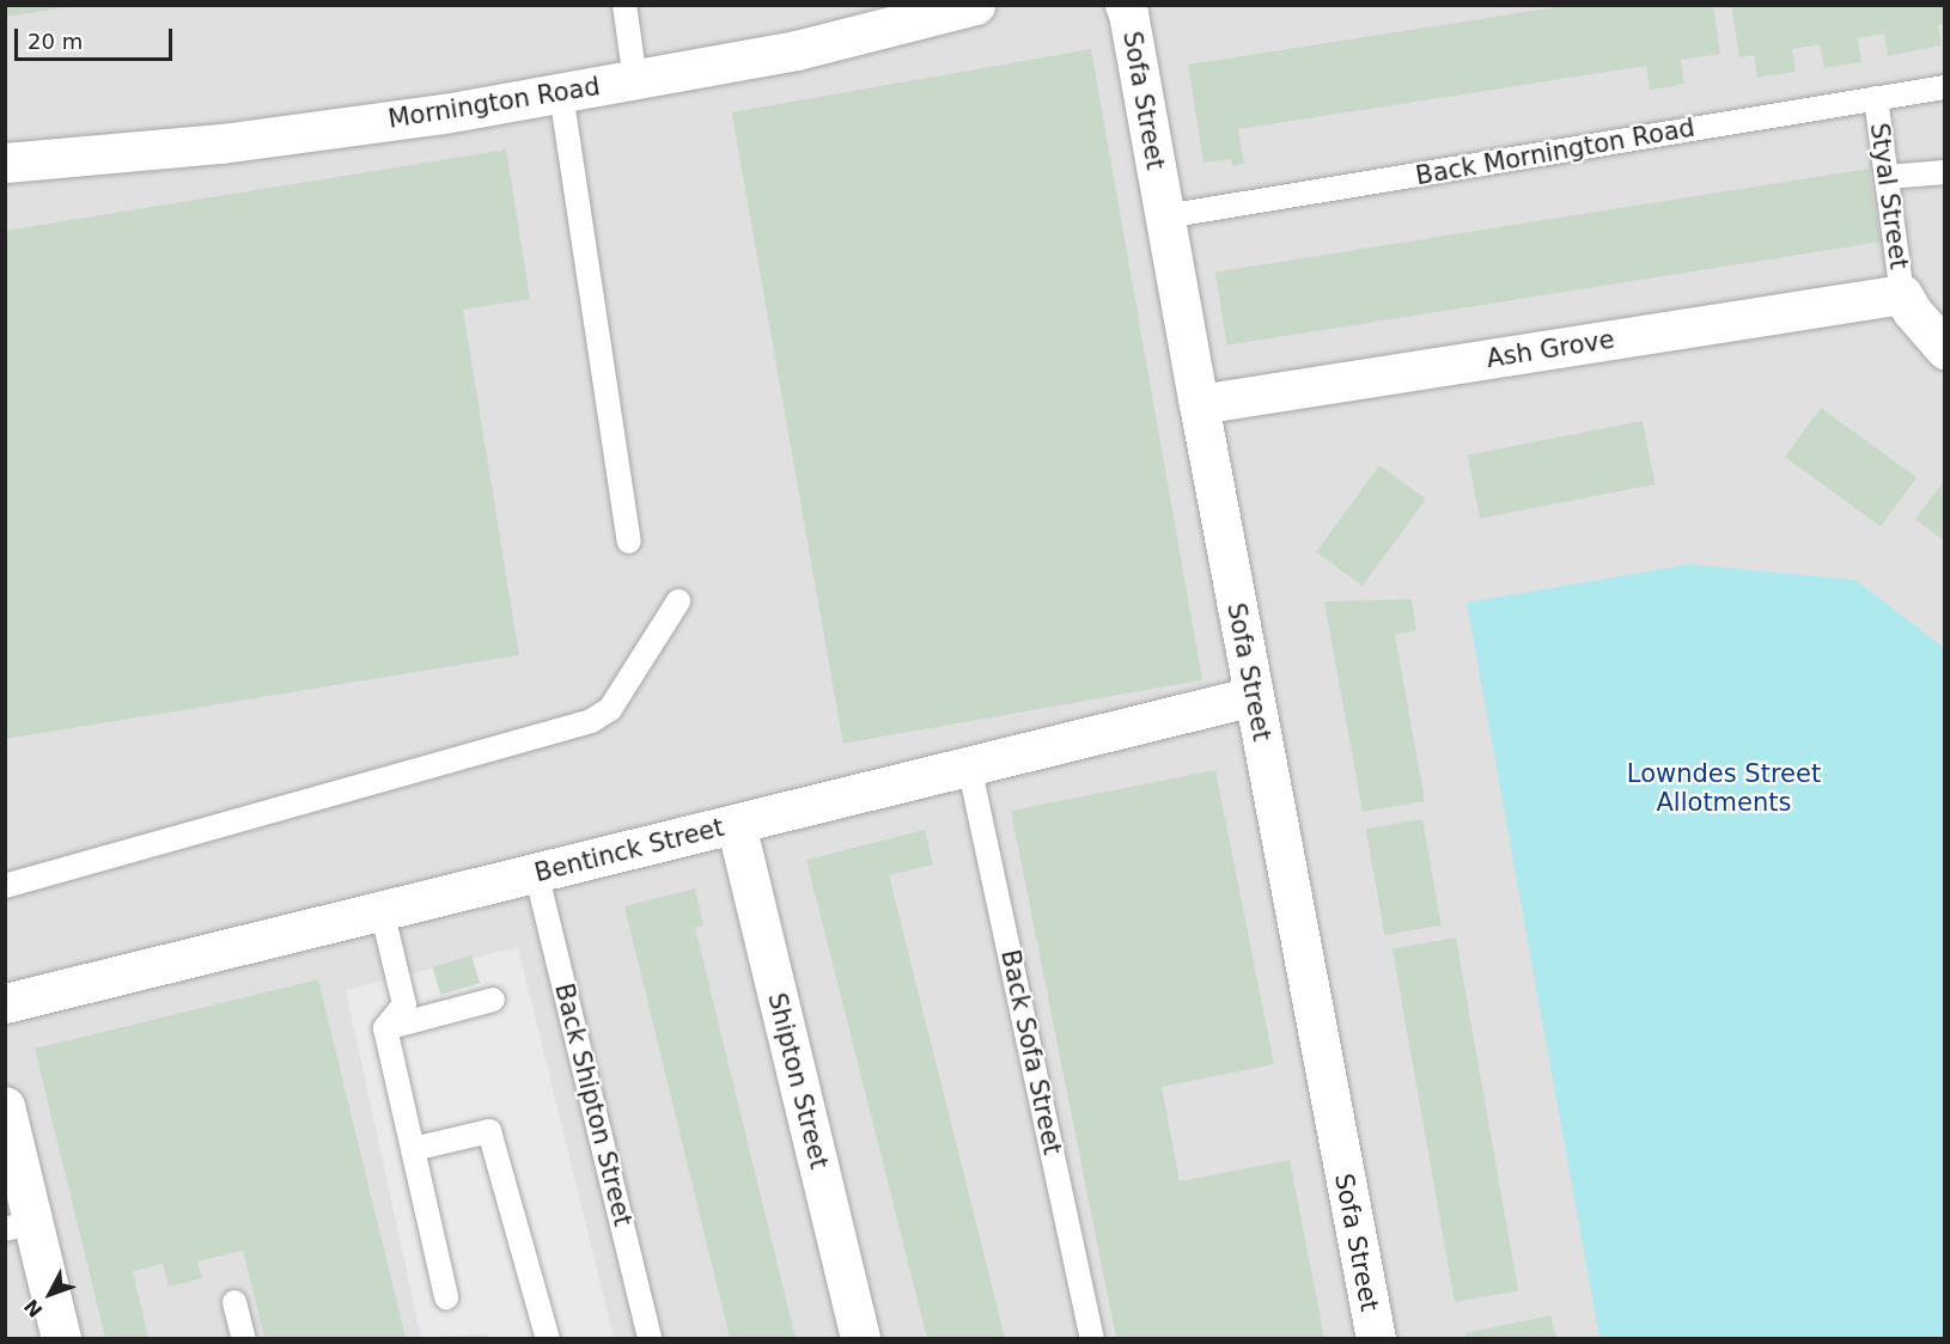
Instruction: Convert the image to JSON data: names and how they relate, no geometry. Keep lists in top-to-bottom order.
{
  "streets": {
    "street": [
      "Sofa Street",
      "Mornington Road",
      "Ash Grove",
      "Bentinck Street",
      "Shipton Street"
    ],
    "lane": [
      "Back Mornington Road",
      "Styal Street",
      "Back Sofa Street",
      "Back Shipton Street"
    ]
  },
  "crossings": [
    ["Sofa Street", "Back Mornington Road"],
    ["Sofa Street", "Ash Grove"],
    ["Sofa Street", "Bentinck Street"],
    ["Back Mornington Road", "Styal Street"],
    ["Styal Street", "Ash Grove"],
    ["Bentinck Street", "Back Sofa Street"],
    ["Bentinck Street", "Shipton Street"],
    ["Bentinck Street", "Back Shipton Street"]
  ],
  "parks": ["Lowndes Street Allotments"],
  "scale_bar": "20 m",
  "north": "bottom left"
}
